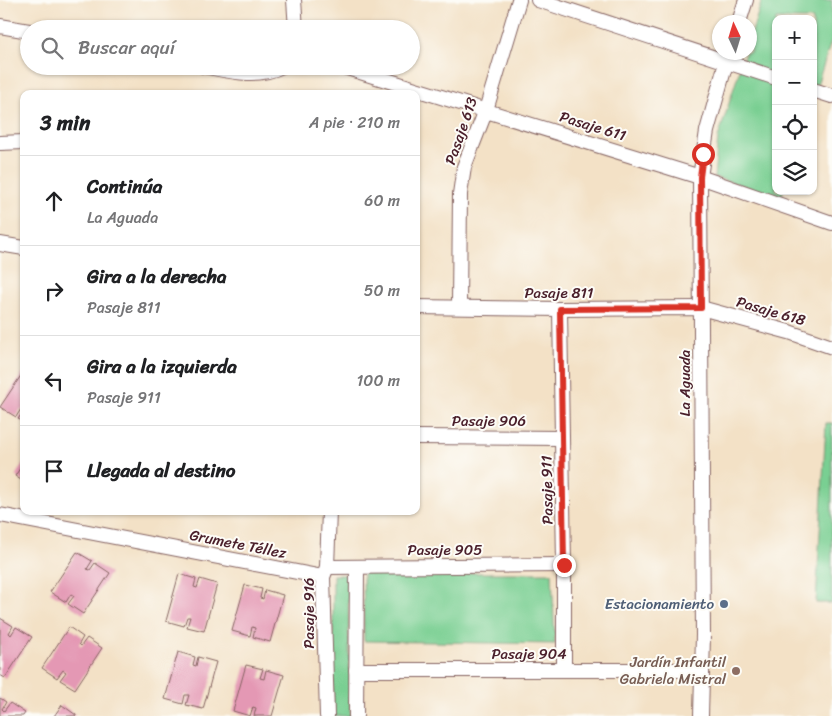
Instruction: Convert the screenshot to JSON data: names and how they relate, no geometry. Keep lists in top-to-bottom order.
{
  "streets": {
    "street": [
      "Pasaje 611",
      "Pasaje 613",
      "Pasaje 811",
      "Pasaje 618",
      "La Aguada",
      "Pasaje 906",
      "Pasaje 911",
      "Grumete Téllez",
      "Pasaje 905",
      "Pasaje 916",
      "Pasaje 904"
    ]
  },
  "crossings": [
    ["Pasaje 611", "Pasaje 613"],
    ["Pasaje 611", "La Aguada"],
    ["Pasaje 613", "Pasaje 811"],
    ["Pasaje 811", "Pasaje 618"],
    ["Pasaje 811", "La Aguada"],
    ["Pasaje 811", "Pasaje 911"],
    ["Pasaje 618", "La Aguada"],
    ["La Aguada", "Pasaje 904"],
    ["Pasaje 906", "Pasaje 911"],
    ["Pasaje 911", "Pasaje 905"],
    ["Pasaje 911", "Pasaje 904"],
    ["Grumete Téllez", "Pasaje 905"],
    ["Grumete Téllez", "Pasaje 916"],
    ["Pasaje 905", "Pasaje 916"]
  ],
  "places": ["Estacionamiento", "Jardín Infantil Gabriela Mistral"],
  "north": "top",
  "page": {
    "map_buttons": ["+", "−"],
    "search": "Buscar aquí",
    "heading": ["3 min", "A pie · 210 m"],
    "list": [
      ["Continúa", "La Aguada", "60 m"],
      ["Gira a la derecha", "Pasaje 811", "50 m"],
      ["Gira a la izquierda", "Pasaje 911", "100 m"],
      "Llegada al destino"
    ]
  }
}
